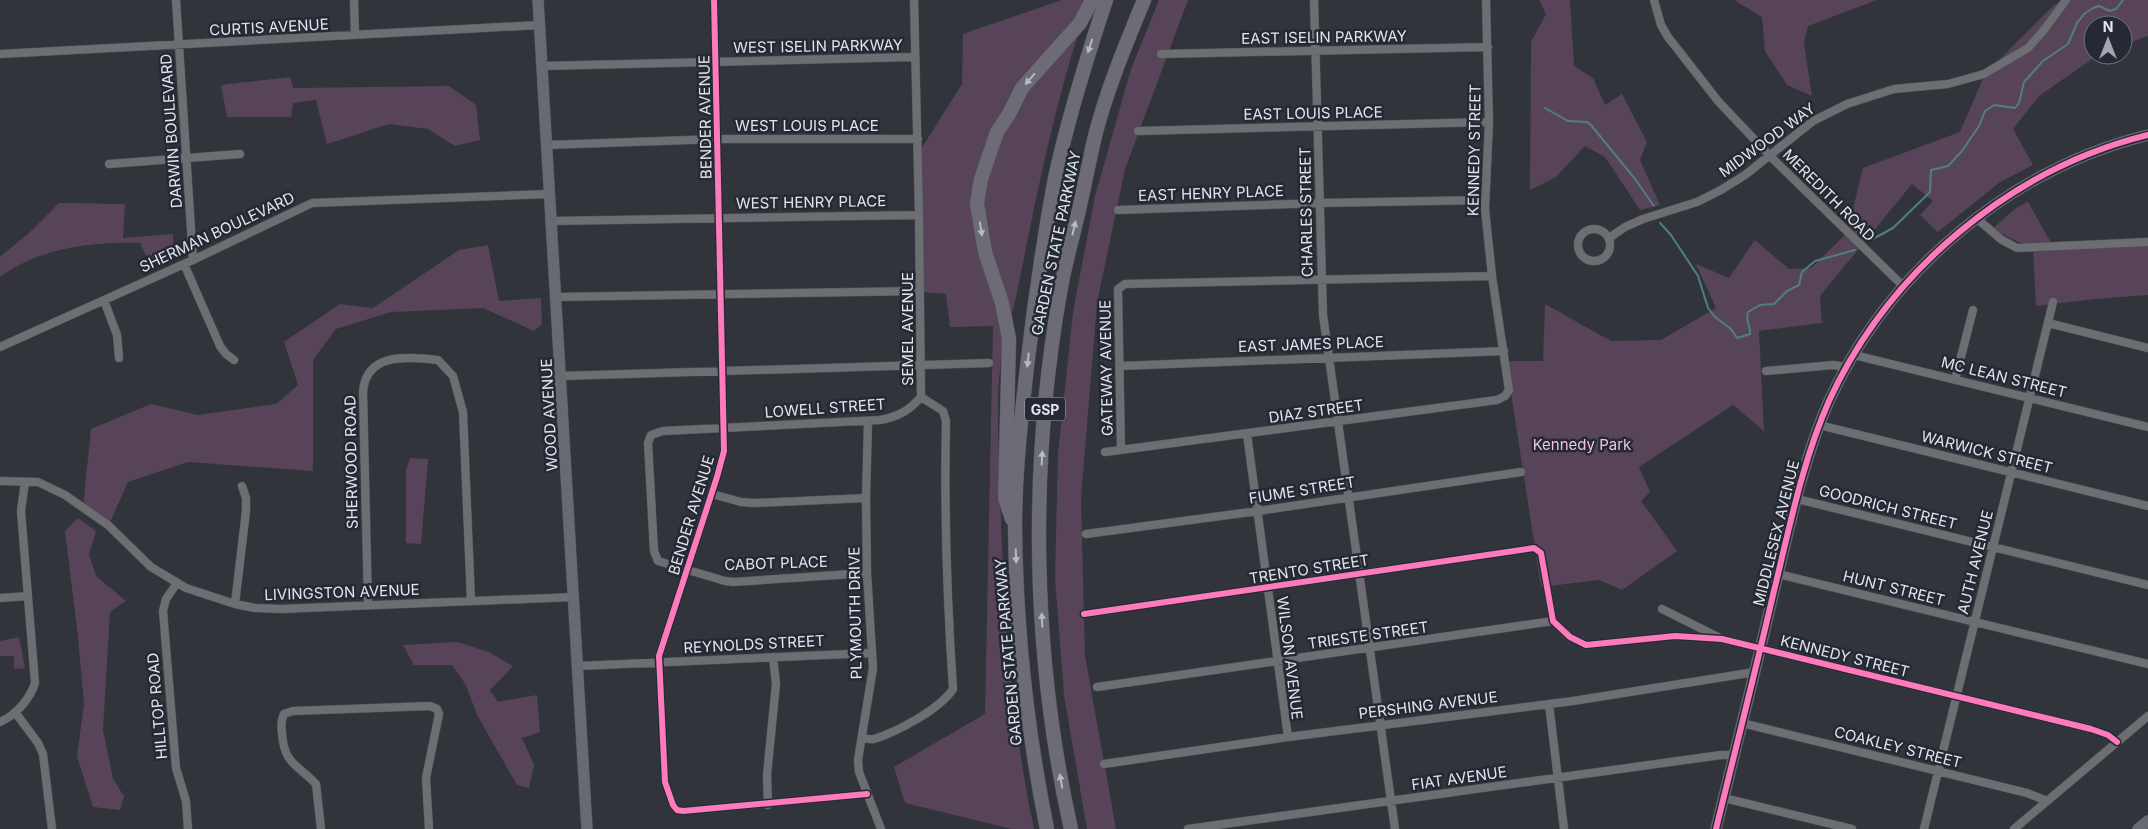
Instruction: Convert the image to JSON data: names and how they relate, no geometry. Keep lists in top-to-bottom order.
{
  "streets": {
    "highway": ["GARDEN STATE PARKWAY", "GSP"],
    "street": [
      "CURTIS AVENUE",
      "EAST ISELIN PARKWAY",
      "WEST ISELIN PARKWAY",
      "EAST LOUIS PLACE",
      "BENDER AVENUE",
      "WEST LOUIS PLACE",
      "DARWIN BOULEVARD",
      "MIDWOOD WAY",
      "KENNEDY STREET",
      "EAST HENRY PLACE",
      "MEREDITH ROAD",
      "WEST HENRY PLACE",
      "CHARLES STREET",
      "SHERMAN BOULEVARD",
      "SEMEL AVENUE",
      "EAST JAMES PLACE",
      "GATEWAY AVENUE",
      "MC LEAN STREET",
      "LOWELL STREET",
      "DIAZ STREET",
      "WOOD AVENUE",
      "WARWICK STREET",
      "SHERWOOD ROAD",
      "FIUME STREET",
      "GOODRICH STREET",
      "MIDDLESEX AVENUE",
      "AUTH AVENUE",
      "CABOT PLACE",
      "TRENTO STREET",
      "HUNT STREET",
      "LIVINGSTON AVENUE",
      "PLYMOUTH DRIVE",
      "TRIESTE STREET",
      "REYNOLDS STREET",
      "WILSON AVENUE",
      "PERSHING AVENUE",
      "HILLTOP ROAD",
      "COAKLEY STREET",
      "FIAT AVENUE"
    ]
  },
  "crossings": [
    ["CURTIS AVENUE", "DARWIN BOULEVARD"],
    ["CURTIS AVENUE", "WOOD AVENUE"],
    ["EAST ISELIN PARKWAY", "KENNEDY STREET"],
    ["EAST ISELIN PARKWAY", "CHARLES STREET"],
    ["WEST ISELIN PARKWAY", "BENDER AVENUE"],
    ["WEST ISELIN PARKWAY", "SEMEL AVENUE"],
    ["WEST ISELIN PARKWAY", "WOOD AVENUE"],
    ["EAST LOUIS PLACE", "KENNEDY STREET"],
    ["EAST LOUIS PLACE", "CHARLES STREET"],
    ["BENDER AVENUE", "WEST LOUIS PLACE"],
    ["BENDER AVENUE", "WEST HENRY PLACE"],
    ["BENDER AVENUE", "LOWELL STREET"],
    ["BENDER AVENUE", "CABOT PLACE"],
    ["BENDER AVENUE", "PLYMOUTH DRIVE"],
    ["BENDER AVENUE", "REYNOLDS STREET"],
    ["WEST LOUIS PLACE", "SEMEL AVENUE"],
    ["WEST LOUIS PLACE", "WOOD AVENUE"],
    ["DARWIN BOULEVARD", "SHERMAN BOULEVARD"],
    ["MIDWOOD WAY", "MEREDITH ROAD"],
    ["KENNEDY STREET", "EAST HENRY PLACE"],
    ["KENNEDY STREET", "EAST JAMES PLACE"],
    ["KENNEDY STREET", "DIAZ STREET"],
    ["KENNEDY STREET", "MIDDLESEX AVENUE"],
    ["KENNEDY STREET", "AUTH AVENUE"],
    ["KENNEDY STREET", "TRENTO STREET"],
    ["KENNEDY STREET", "TRIESTE STREET"],
    ["EAST HENRY PLACE", "CHARLES STREET"],
    ["MEREDITH ROAD", "MIDDLESEX AVENUE"],
    ["WEST HENRY PLACE", "SEMEL AVENUE"],
    ["WEST HENRY PLACE", "WOOD AVENUE"],
    ["CHARLES STREET", "EAST JAMES PLACE"],
    ["CHARLES STREET", "GATEWAY AVENUE"],
    ["CHARLES STREET", "DIAZ STREET"],
    ["CHARLES STREET", "FIUME STREET"],
    ["CHARLES STREET", "TRENTO STREET"],
    ["CHARLES STREET", "TRIESTE STREET"],
    ["CHARLES STREET", "PERSHING AVENUE"],
    ["CHARLES STREET", "FIAT AVENUE"],
    ["SHERMAN BOULEVARD", "WOOD AVENUE"],
    ["SEMEL AVENUE", "LOWELL STREET"],
    ["SEMEL AVENUE", "PLYMOUTH DRIVE"],
    ["EAST JAMES PLACE", "GATEWAY AVENUE"],
    ["GATEWAY AVENUE", "DIAZ STREET"],
    ["MC LEAN STREET", "MIDDLESEX AVENUE"],
    ["MC LEAN STREET", "AUTH AVENUE"],
    ["LOWELL STREET", "CABOT PLACE"],
    ["LOWELL STREET", "PLYMOUTH DRIVE"],
    ["DIAZ STREET", "WILSON AVENUE"],
    ["WOOD AVENUE", "LIVINGSTON AVENUE"],
    ["WOOD AVENUE", "REYNOLDS STREET"],
    ["WARWICK STREET", "MIDDLESEX AVENUE"],
    ["WARWICK STREET", "AUTH AVENUE"],
    ["SHERWOOD ROAD", "LIVINGSTON AVENUE"],
    ["FIUME STREET", "WILSON AVENUE"],
    ["GOODRICH STREET", "MIDDLESEX AVENUE"],
    ["GOODRICH STREET", "AUTH AVENUE"],
    ["MIDDLESEX AVENUE", "HUNT STREET"],
    ["MIDDLESEX AVENUE", "PERSHING AVENUE"],
    ["MIDDLESEX AVENUE", "COAKLEY STREET"],
    ["MIDDLESEX AVENUE", "FIAT AVENUE"],
    ["AUTH AVENUE", "HUNT STREET"],
    ["AUTH AVENUE", "COAKLEY STREET"],
    ["CABOT PLACE", "PLYMOUTH DRIVE"],
    ["TRENTO STREET", "TRIESTE STREET"],
    ["TRENTO STREET", "WILSON AVENUE"],
    ["LIVINGSTON AVENUE", "HILLTOP ROAD"],
    ["PLYMOUTH DRIVE", "REYNOLDS STREET"],
    ["TRIESTE STREET", "WILSON AVENUE"],
    ["WILSON AVENUE", "PERSHING AVENUE"]
  ],
  "parks": ["Kennedy Park"],
  "north": "top"
}
